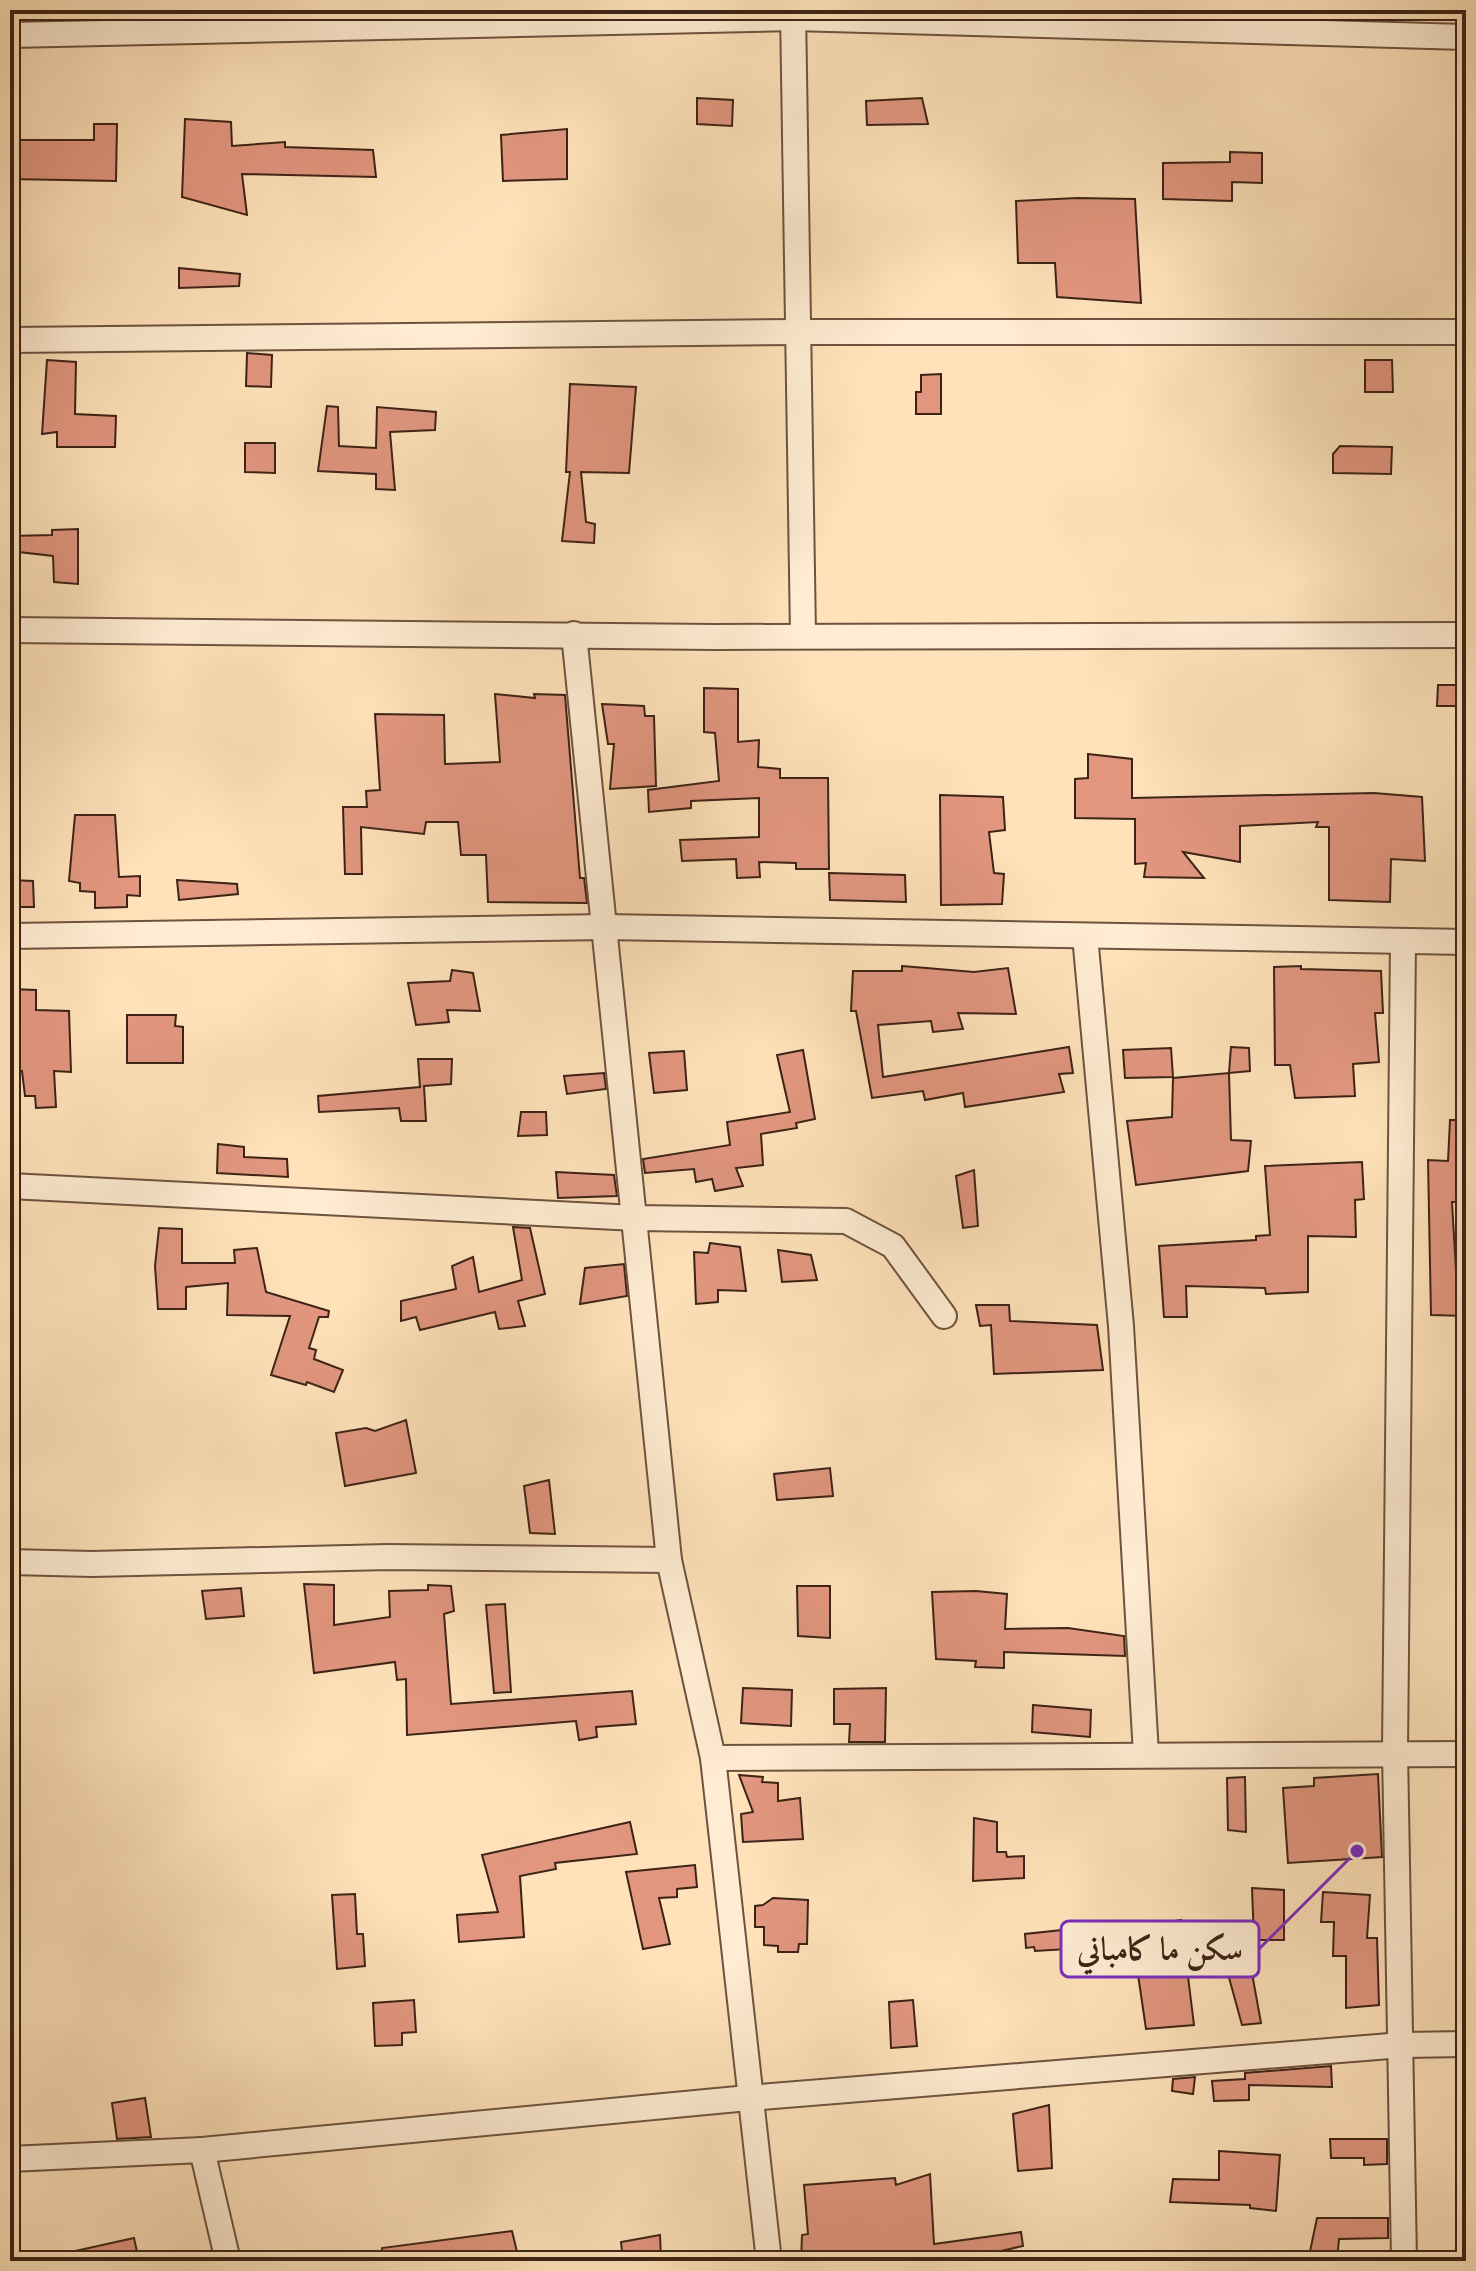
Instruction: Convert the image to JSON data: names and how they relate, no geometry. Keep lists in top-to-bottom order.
{
  "places": ["سكن ما كامباني"]
}
